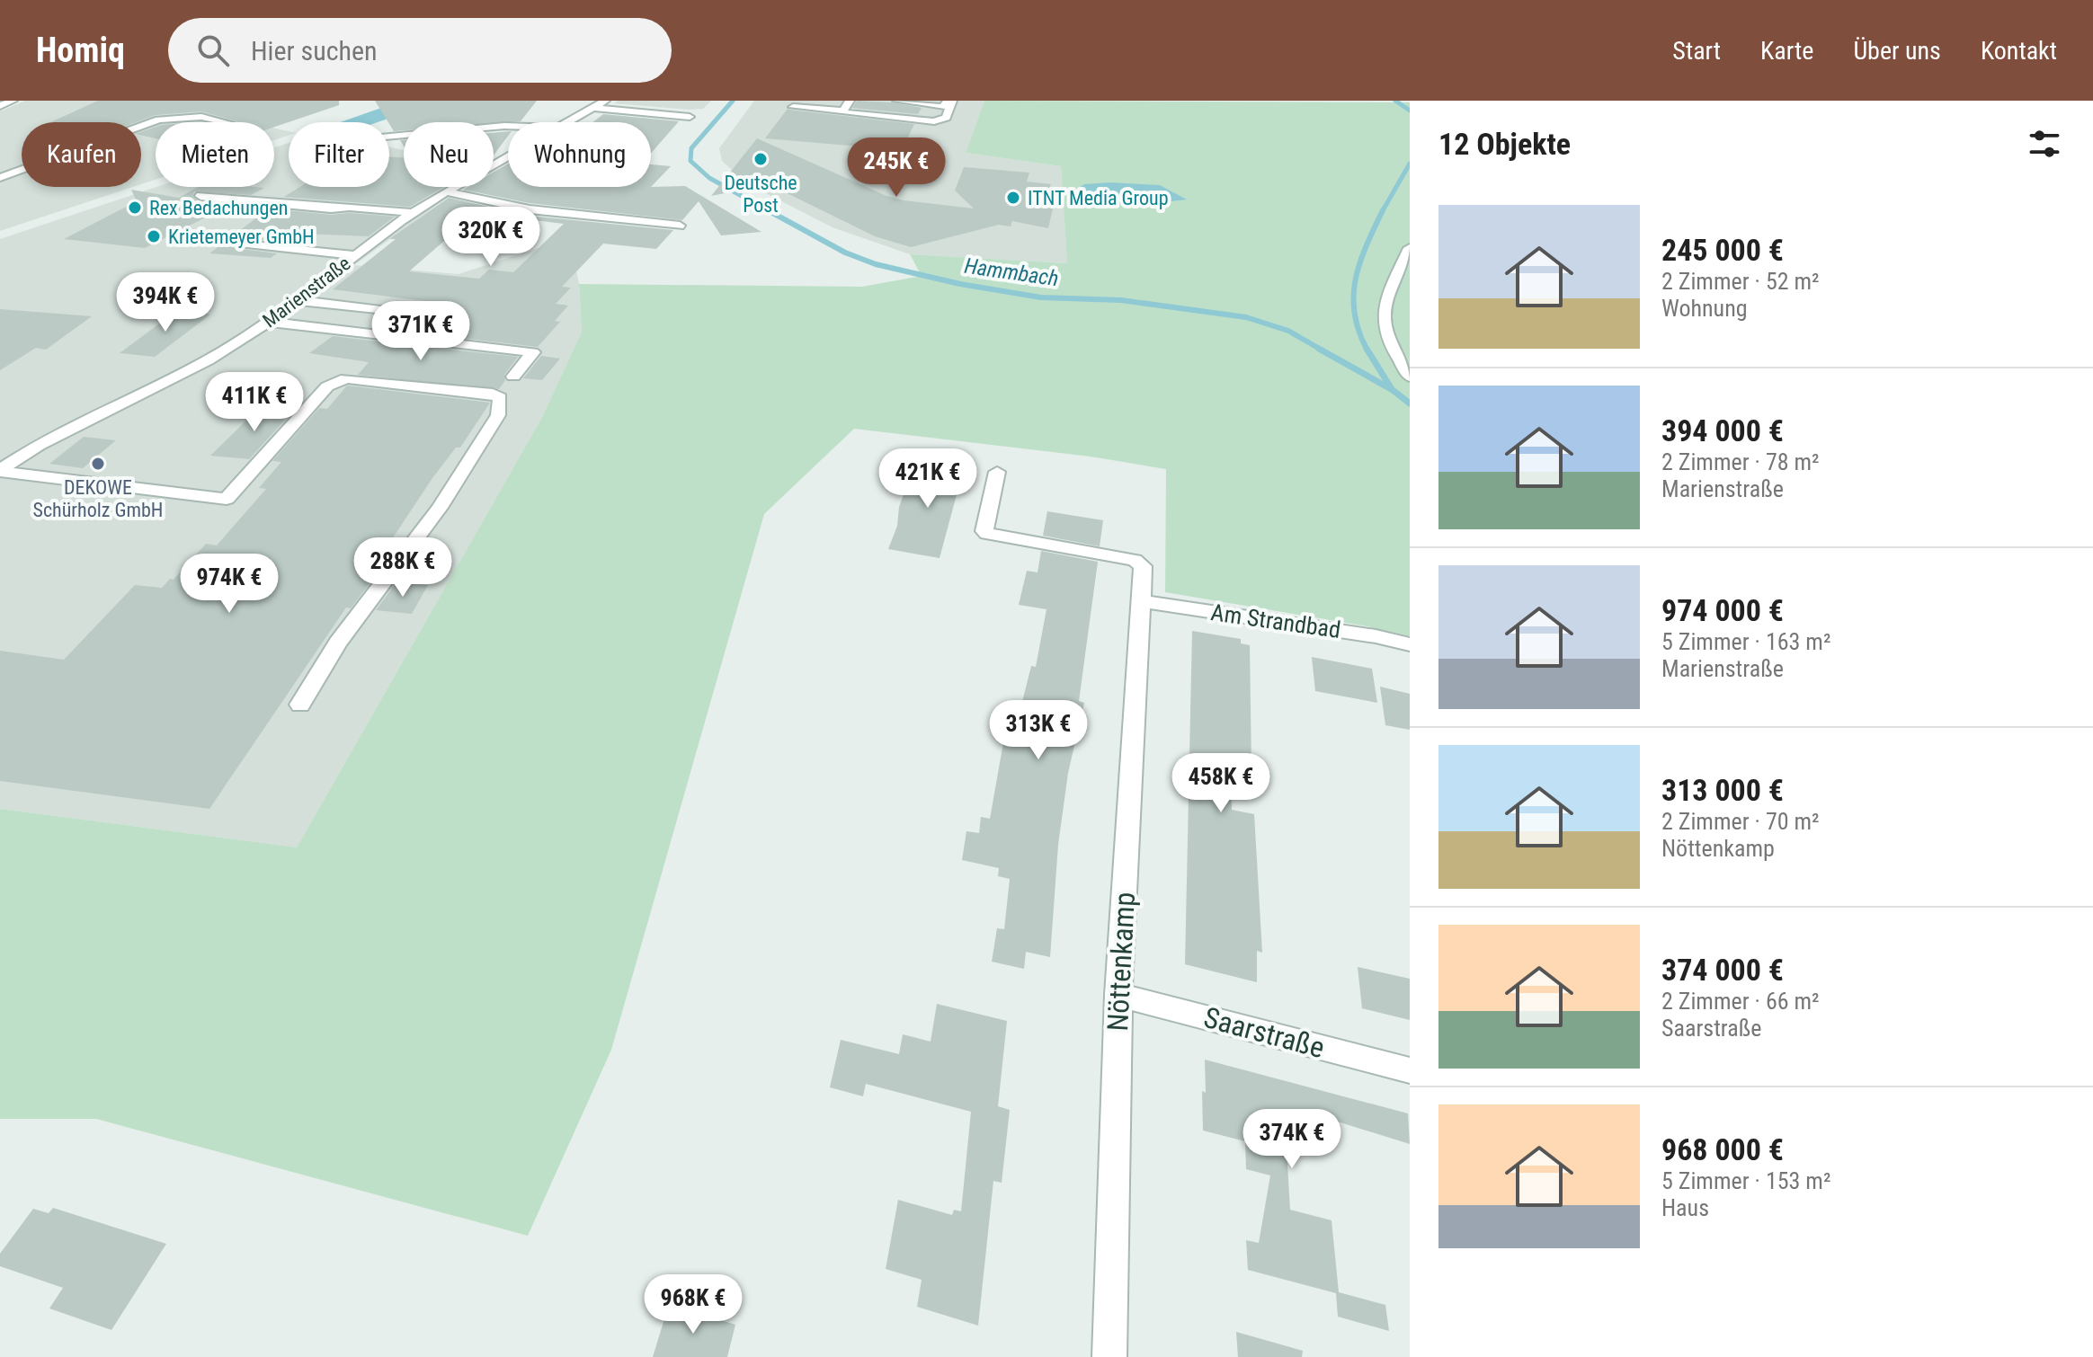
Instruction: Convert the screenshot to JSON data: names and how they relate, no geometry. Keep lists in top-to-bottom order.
{
  "streets": {
    "street": [
      "Marienstraße",
      "Am Strandbad",
      "Nöttenkamp",
      "Saarstraße"
    ]
  },
  "crossings": [
    ["Am Strandbad", "Nöttenkamp"],
    ["Nöttenkamp", "Saarstraße"]
  ],
  "water": ["Hammbach"],
  "places": [
    "Deutsche Post",
    "ITNT Media Group",
    "Rex Bedachungen",
    "Krietemeyer GmbH",
    "DEKOWE Schürholz GmbH"
  ],
  "page": {
    "header": "Homiq",
    "search": "Hier suchen",
    "nav": [
      "Start",
      "Karte",
      "Über uns",
      "Kontakt"
    ],
    "heading": "12 Objekte",
    "chip": [
      "Kaufen",
      "Mieten",
      "Filter",
      "Neu",
      "Wohnung"
    ],
    "price": [
      "245K €",
      "320K €",
      "394K €",
      "371K €",
      "411K €",
      "421K €",
      "288K €",
      "974K €",
      "313K €",
      "458K €",
      "374K €",
      "968K €"
    ],
    "list": [
      {
        "name": "245 000 €",
        "note": "2 Zimmer · 52 m² · Wohnung"
      },
      {
        "name": "394 000 €",
        "note": "2 Zimmer · 78 m² · Marienstraße"
      },
      {
        "name": "974 000 €",
        "note": "5 Zimmer · 163 m² · Marienstraße"
      },
      {
        "name": "313 000 €",
        "note": "2 Zimmer · 70 m² · Nöttenkamp"
      },
      {
        "name": "374 000 €",
        "note": "2 Zimmer · 66 m² · Saarstraße"
      },
      {
        "name": "968 000 €",
        "note": "5 Zimmer · 153 m² · Haus"
      }
    ]
  }
}
